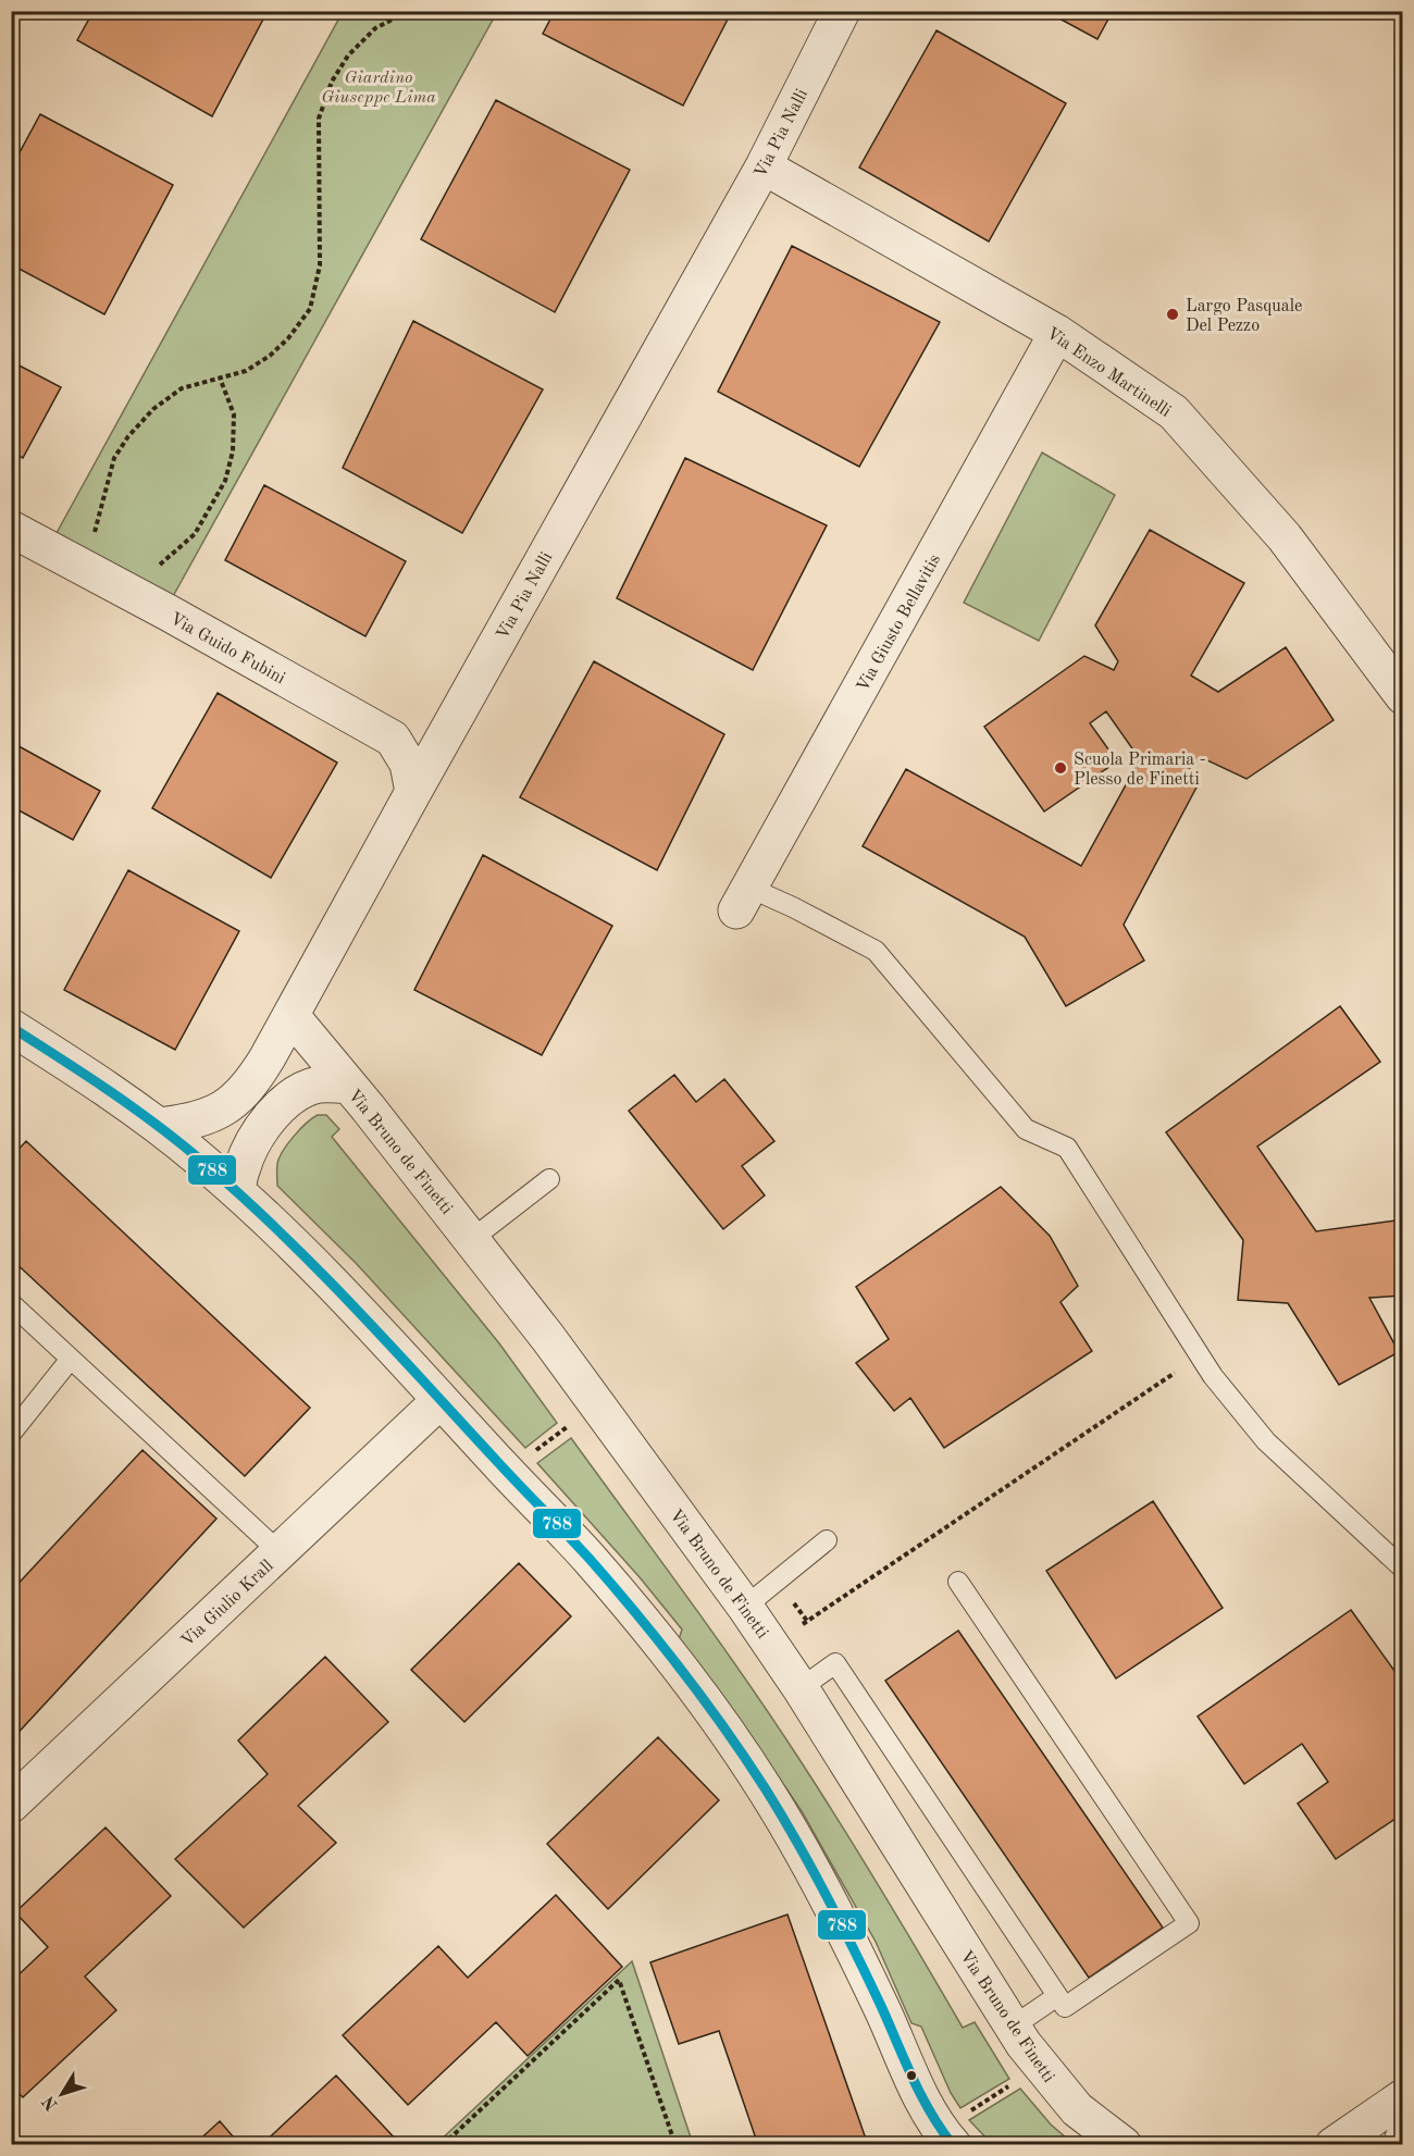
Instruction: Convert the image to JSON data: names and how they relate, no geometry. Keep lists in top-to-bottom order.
{
  "streets": {
    "street": [
      "Via Pia Nalli",
      "Via Enzo Martinelli",
      "Via Giusto Bellavitis",
      "Via Guido Fubini",
      "Via Bruno de Finetti",
      "Via Giulio Krall"
    ]
  },
  "crossings": [
    ["Via Pia Nalli", "Via Enzo Martinelli"],
    ["Via Pia Nalli", "Via Guido Fubini"],
    ["Via Pia Nalli", "Via Bruno de Finetti"],
    ["Via Enzo Martinelli", "Via Giusto Bellavitis"]
  ],
  "parks": ["Giardino Giuseppe Lima"],
  "places": ["Largo Pasquale Del Pezzo", "Scuola Primaria - Plesso de Finetti"],
  "lines": ["transit line 788"],
  "north": "bottom left"
}
